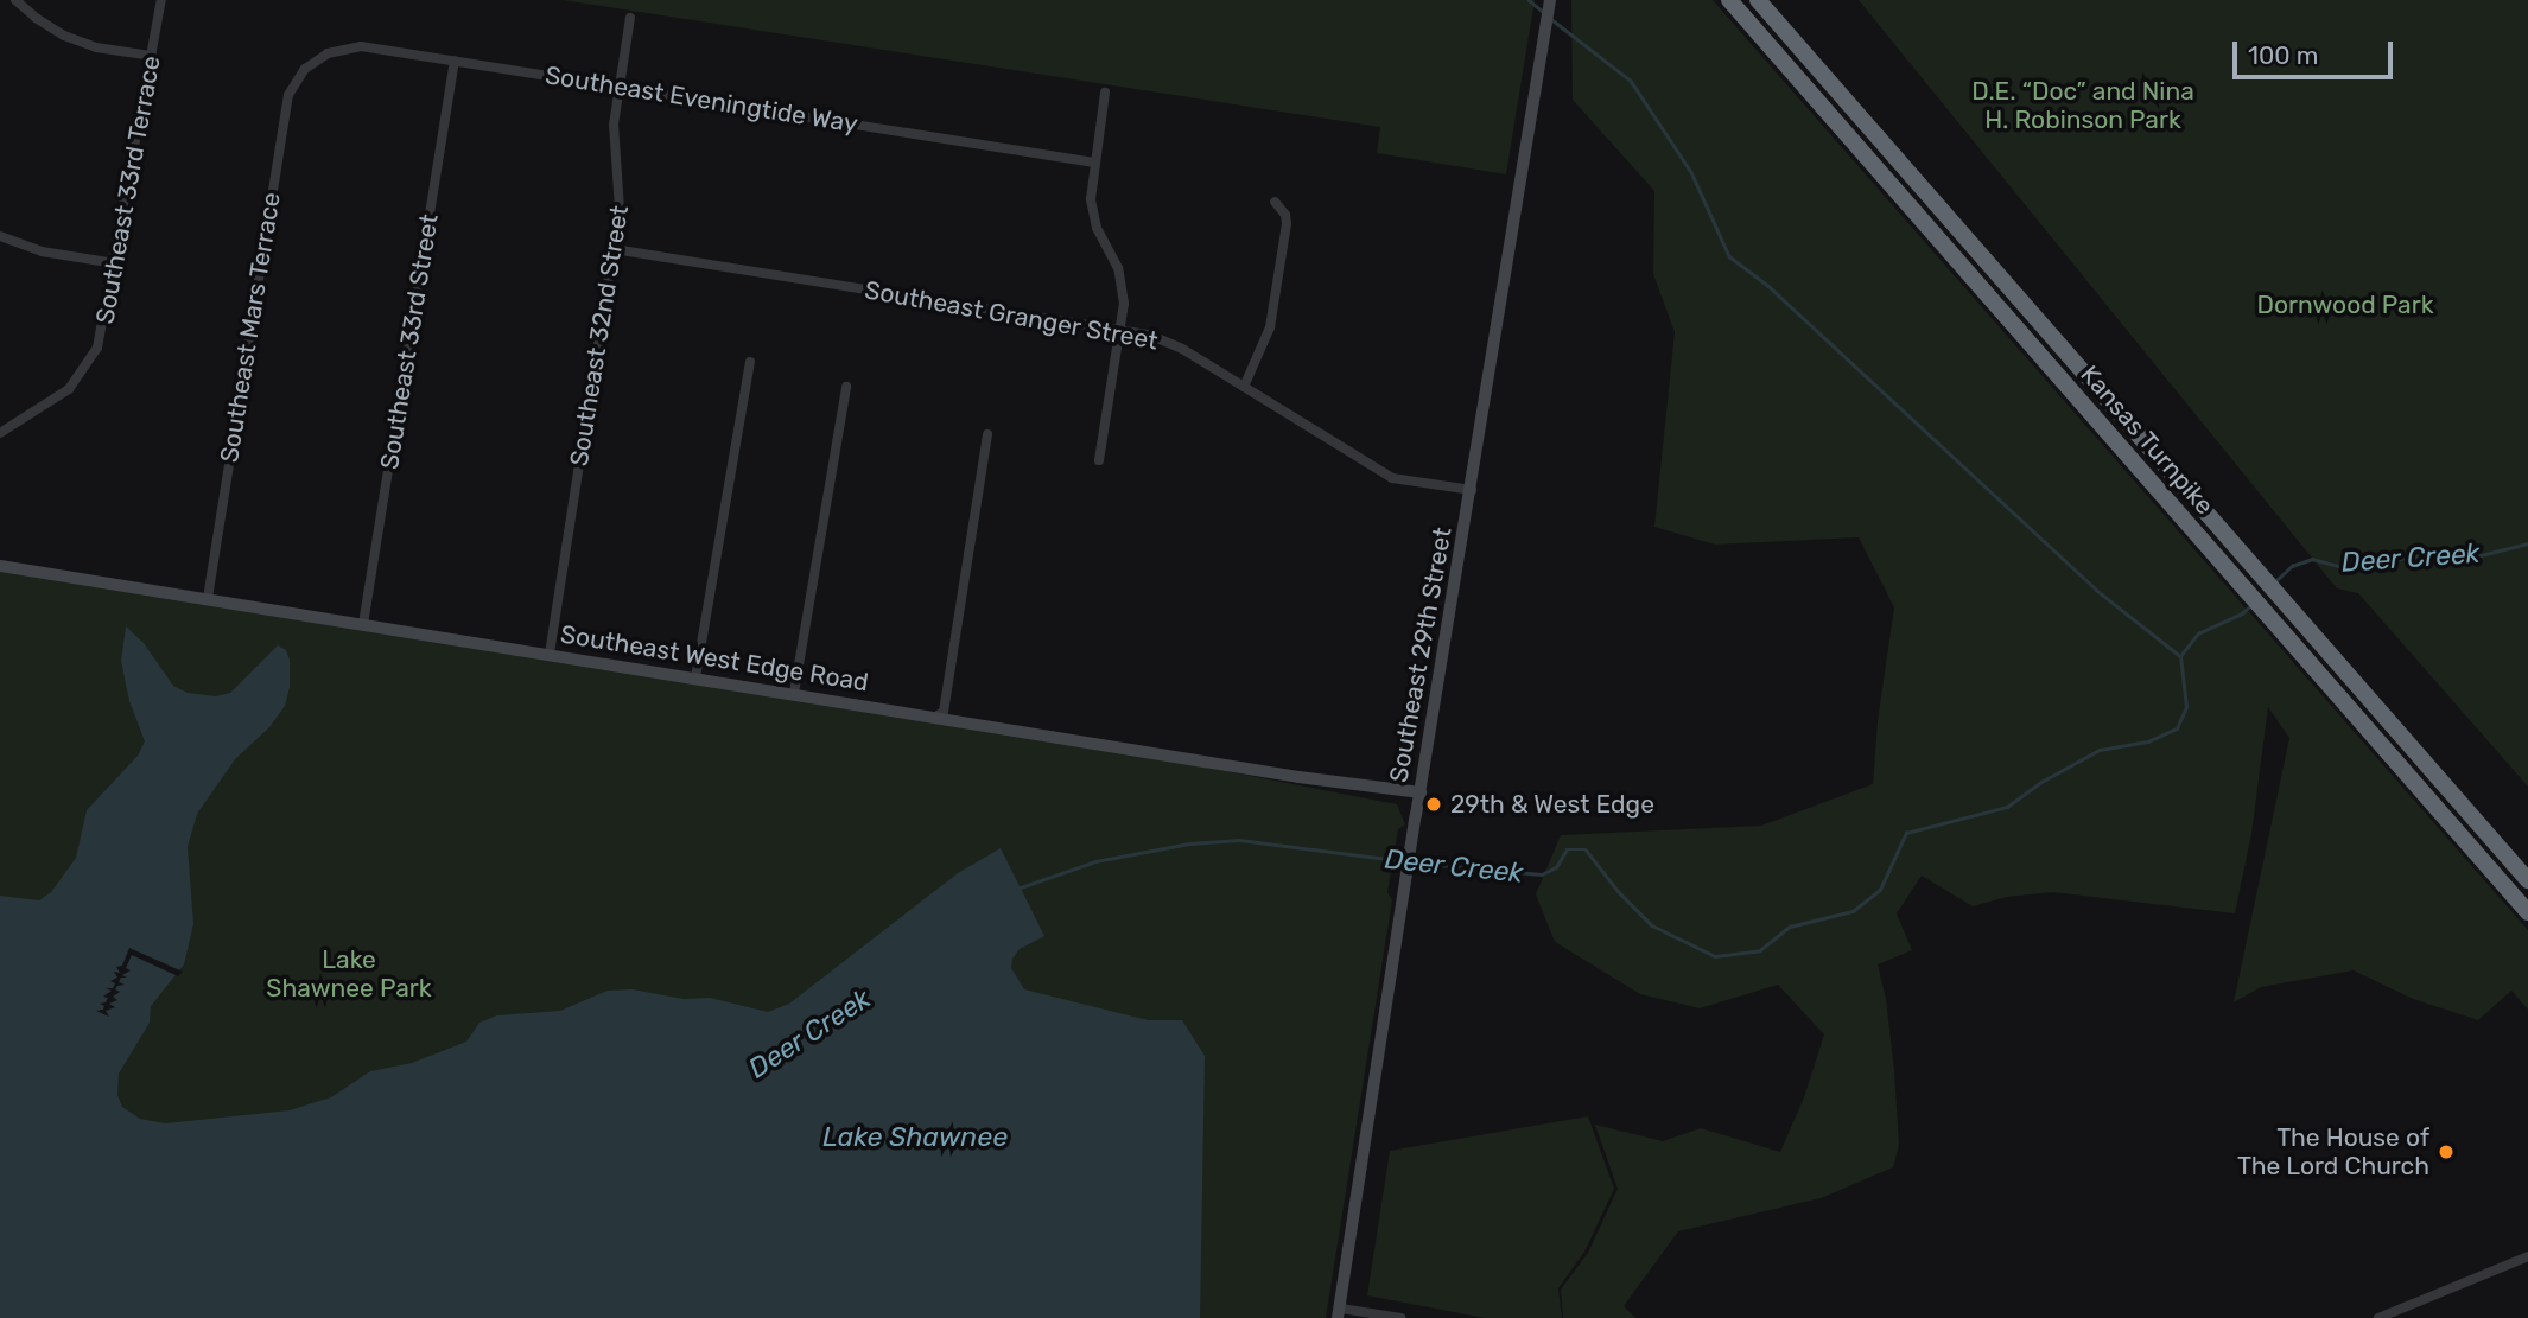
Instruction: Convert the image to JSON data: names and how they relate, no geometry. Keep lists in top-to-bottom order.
{
  "streets": {
    "highway": ["Kansas Turnpike"],
    "street": [
      "Southeast Eveningtide Way",
      "Southeast 33rd Terrace",
      "Southeast Granger Street",
      "Southeast Mars Terrace",
      "Southeast 32nd Street",
      "Southeast 33rd Street",
      "Southeast 29th Street",
      "Southeast West Edge Road"
    ]
  },
  "crossings": [
    ["Southeast Eveningtide Way", "Southeast Mars Terrace"],
    ["Southeast Eveningtide Way", "Southeast 32nd Street"],
    ["Southeast Eveningtide Way", "Southeast 33rd Street"],
    ["Southeast Granger Street", "Southeast 32nd Street"],
    ["Southeast Granger Street", "Southeast 29th Street"],
    ["Southeast Mars Terrace", "Southeast West Edge Road"],
    ["Southeast 32nd Street", "Southeast West Edge Road"],
    ["Southeast 33rd Street", "Southeast West Edge Road"],
    ["Southeast 29th Street", "Southeast West Edge Road"]
  ],
  "water": ["Deer Creek", "Lake Shawnee"],
  "parks": ["D.E. “Doc” and Nina H. Robinson Park", "Dornwood Park", "Lake Shawnee Park"],
  "places": ["29th & West Edge", "The House of The Lord Church"],
  "scale_bar": "100 m"
}
